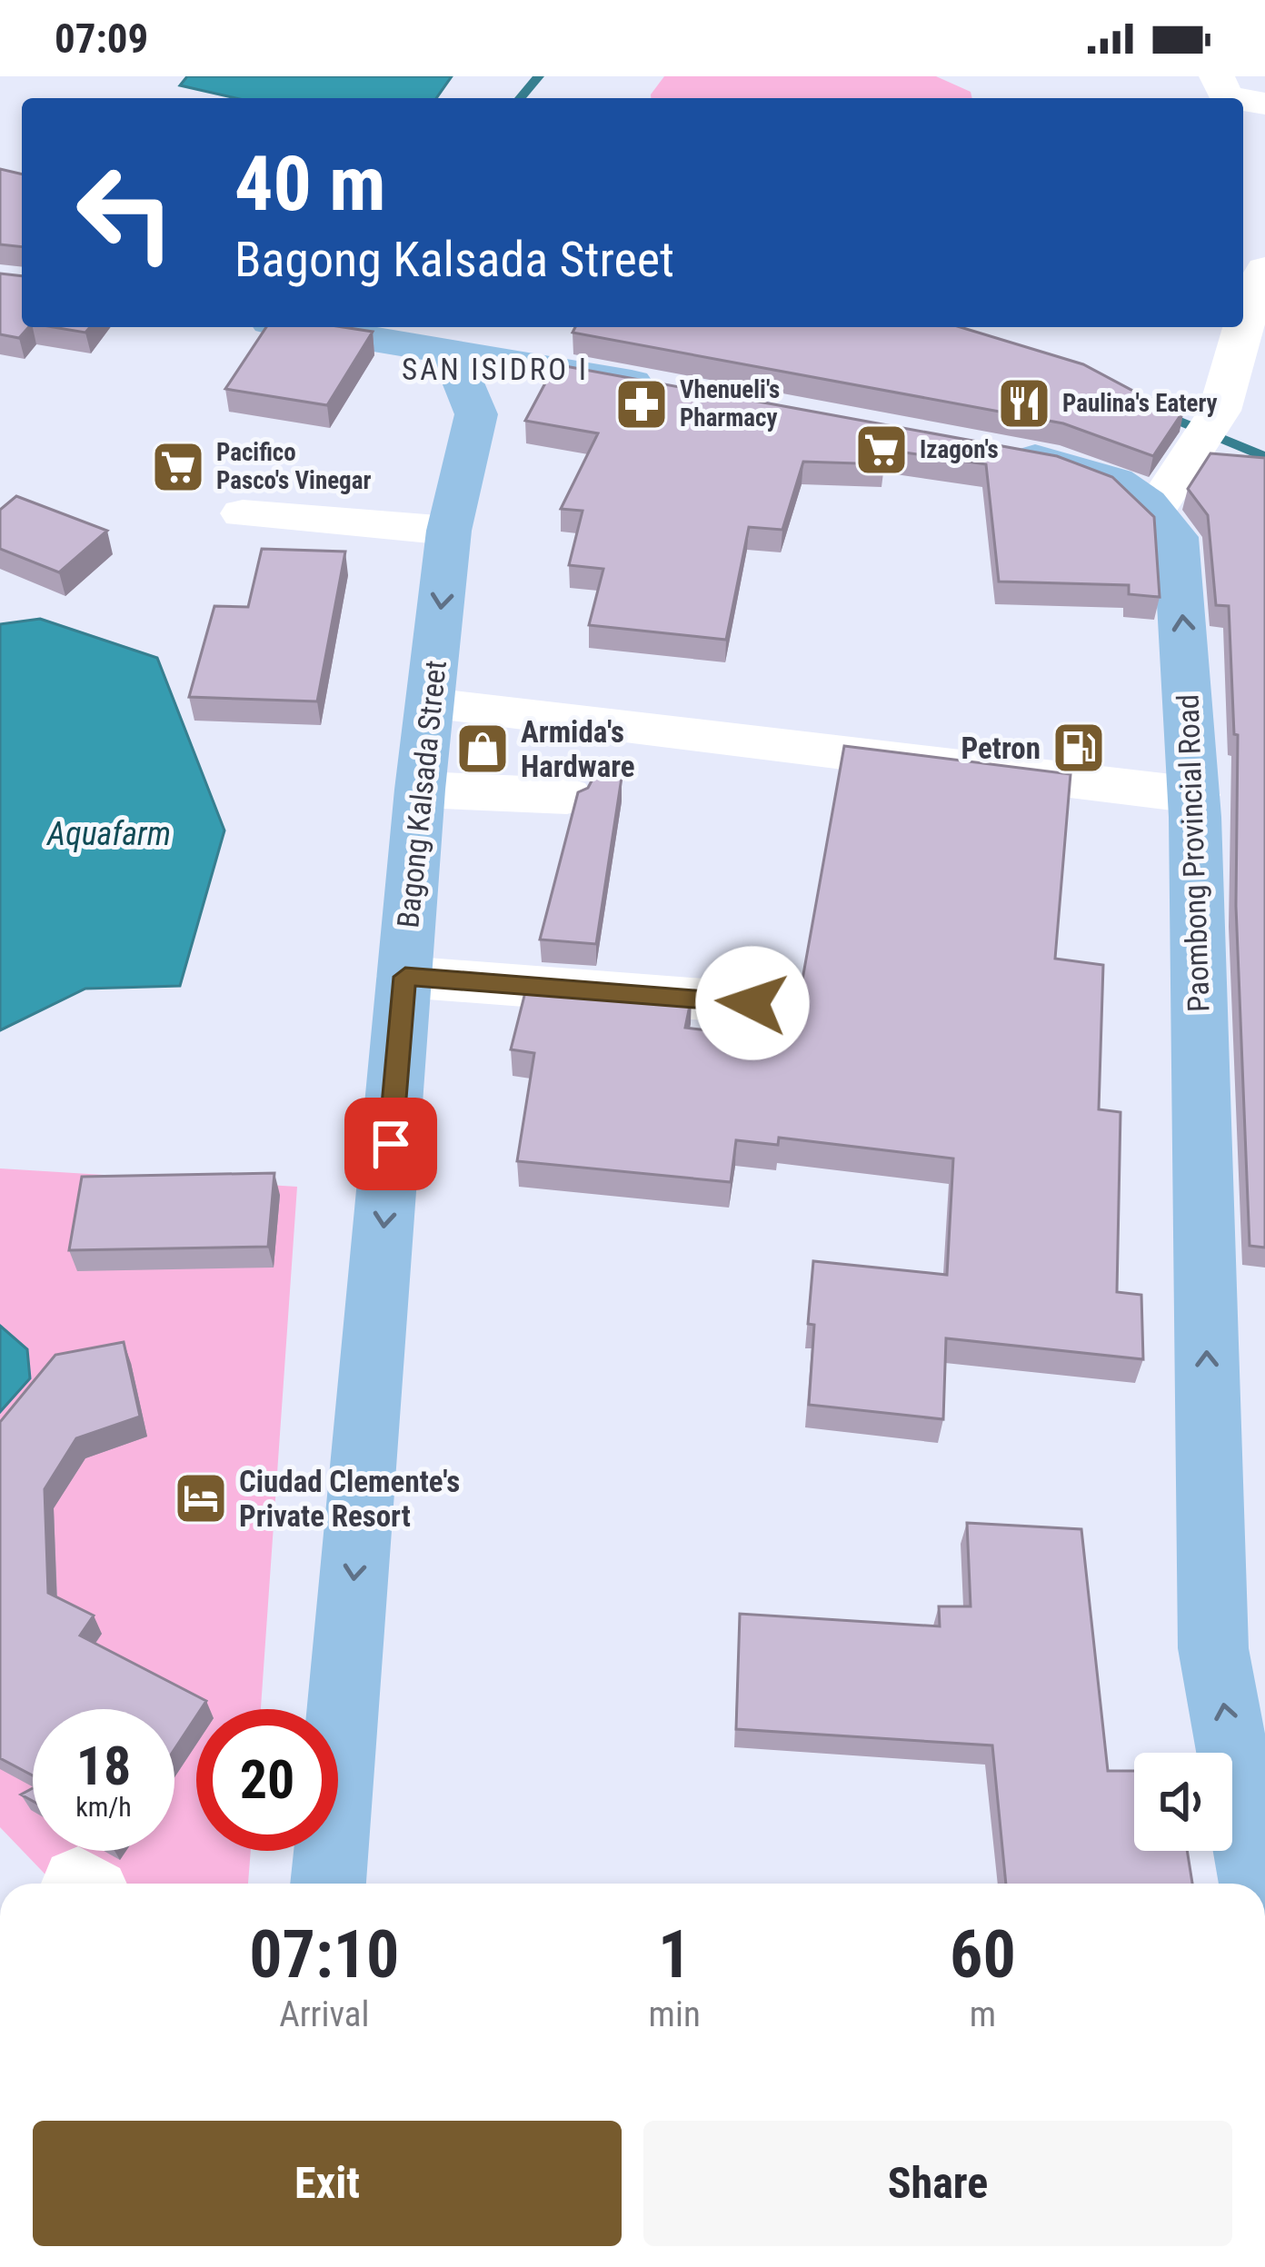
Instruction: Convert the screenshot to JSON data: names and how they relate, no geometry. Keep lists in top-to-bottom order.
{
  "streets": {
    "main road": ["Bagong Kalsada Street", "Paombong Provincial Road"]
  },
  "one_way": ["Bagong Kalsada Street", "Paombong Provincial Road"],
  "districts": ["SAN ISIDRO I"],
  "water": ["Aquafarm"],
  "places": {
    "restaurant": ["Paulina's Eatery"],
    "pharmacy": ["Vhenueli's Pharmacy"],
    "supermarket": ["Izagon's", "Pacifico Pasco's Vinegar"],
    "fuel station": ["Petron"],
    "shop": ["Armida's Hardware"],
    "hotel": ["Ciudad Clemente's Private Resort"]
  },
  "page": {
    "status": "07:09",
    "turn": ["40 m", "Bagong Kalsada Street"],
    "speed": "18 km/h",
    "limit": "20",
    "eta": [
      "07:10",
      "Arrival",
      "1",
      "min",
      "60",
      "m"
    ],
    "buttons": ["Exit", "Share"]
  }
}
